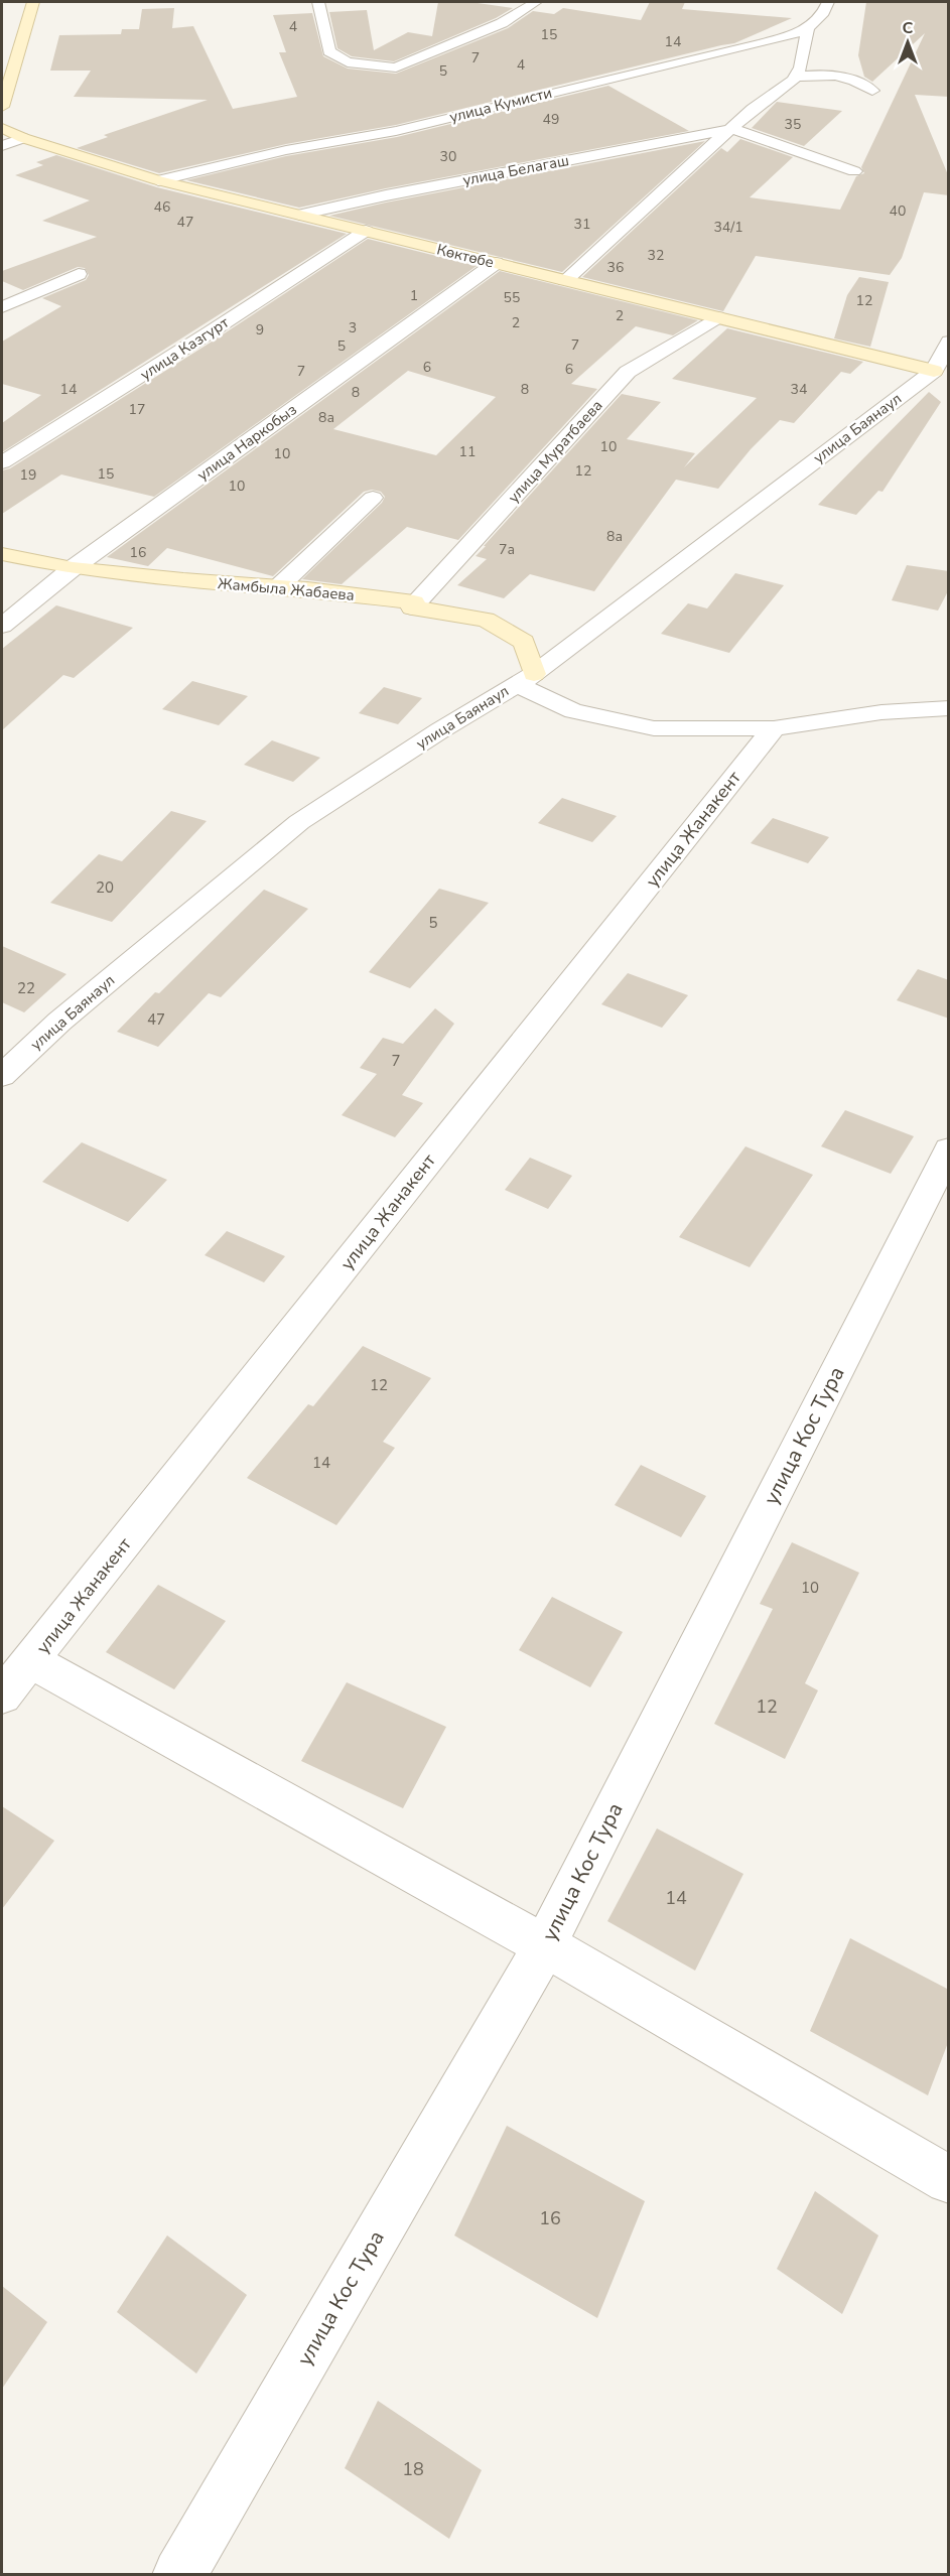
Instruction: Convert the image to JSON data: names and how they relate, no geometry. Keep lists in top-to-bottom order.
{
  "streets": {
    "street": [
      "улица Кумисти",
      "улица Белагаш",
      "Көктөбе",
      "улица Казгурт",
      "улица Баянаул",
      "улица Наркобыз",
      "улица Муратбаева",
      "Жамбыла Жабаева",
      "улица Жанакент",
      "улица Кос Тура"
    ]
  },
  "crossings": [
    ["улица Кумисти", "Көктөбе"],
    ["улица Белагаш", "Көктөбе"],
    ["Көктөбе", "улица Казгурт"],
    ["Көктөбе", "улица Баянаул"],
    ["Көктөбе", "улица Наркобыз"],
    ["Көктөбе", "улица Муратбаева"],
    ["улица Баянаул", "Жамбыла Жабаева"],
    ["улица Наркобыз", "Жамбыла Жабаева"],
    ["улица Муратбаева", "Жамбыла Жабаева"]
  ],
  "house_numbers": [
    "4",
    "15",
    "14",
    "7",
    "4",
    "5",
    "49",
    "35",
    "30",
    "46",
    "40",
    "47",
    "31",
    "34/1",
    "32",
    "36",
    "1",
    "55",
    "12",
    "2",
    "2",
    "3",
    "9",
    "7",
    "5",
    "6",
    "6",
    "7",
    "14",
    "8",
    "34",
    "8",
    "17",
    "8а",
    "10",
    "11",
    "10",
    "12",
    "15",
    "19",
    "10",
    "8а",
    "7а",
    "16",
    "20",
    "5",
    "22",
    "47",
    "7",
    "12",
    "14",
    "10",
    "12",
    "14",
    "16",
    "18"
  ],
  "north": "top"
}
